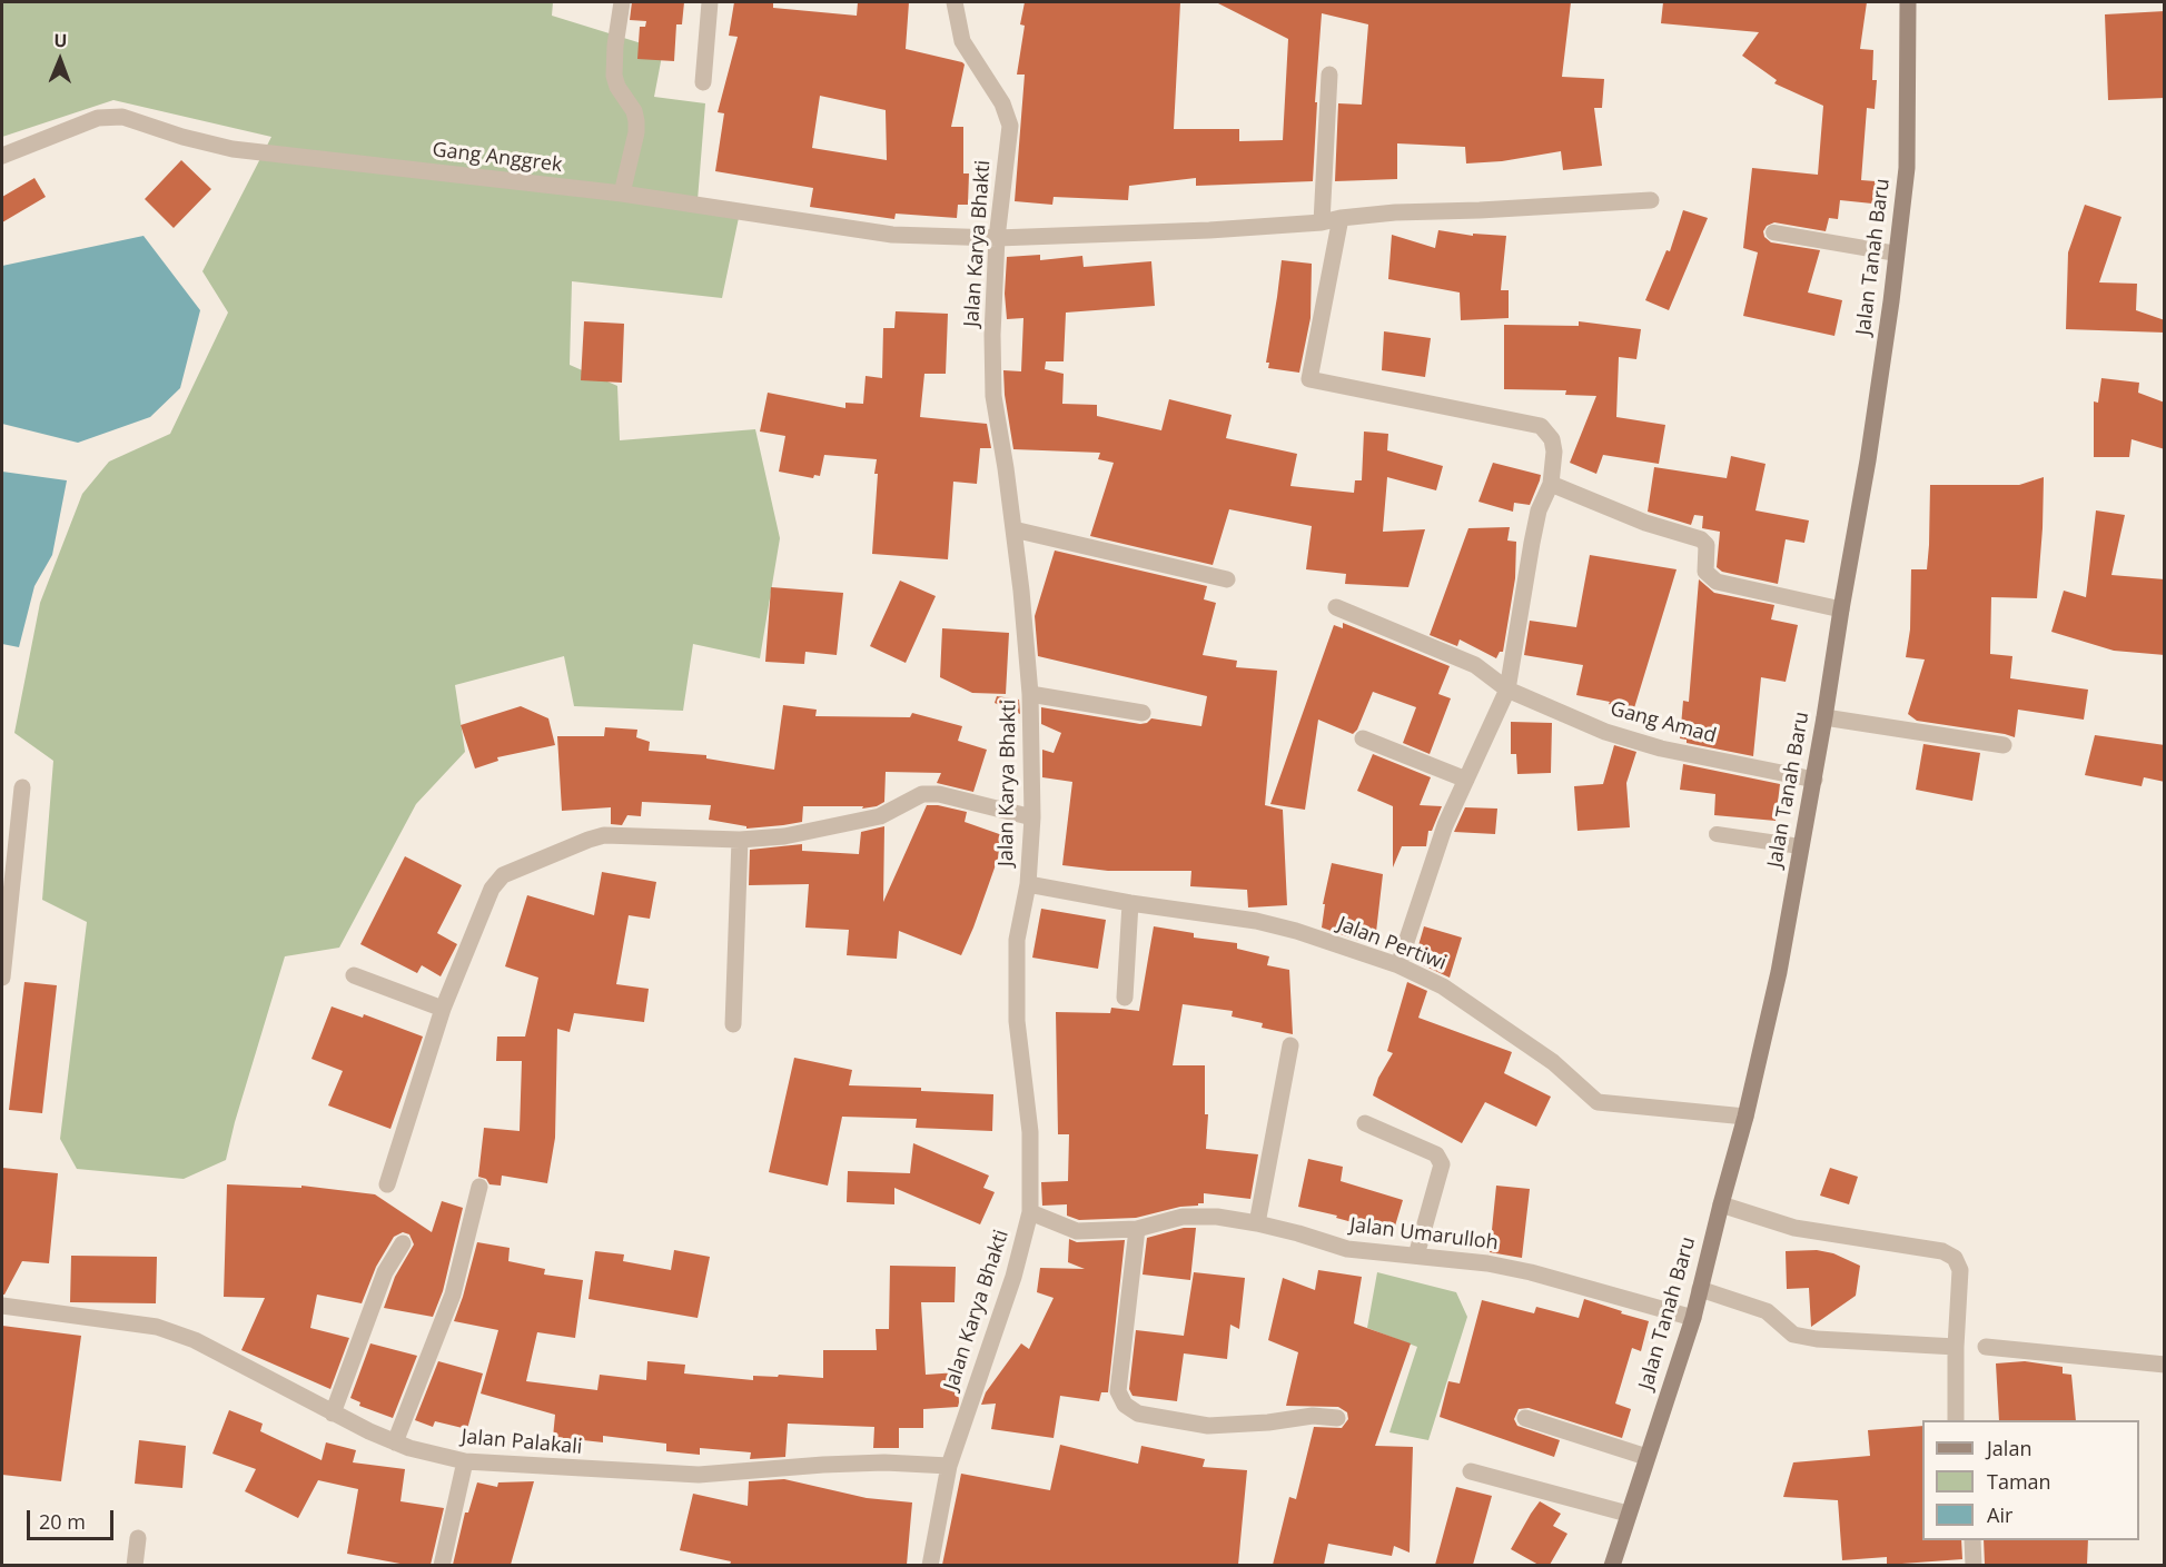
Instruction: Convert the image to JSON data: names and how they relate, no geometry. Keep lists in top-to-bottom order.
{
  "streets": {
    "main road": ["Jalan Tanah Baru"],
    "street": [
      "Gang Anggrek",
      "Jalan Karya Bhakti",
      "Gang Amad",
      "Jalan Pertiwi",
      "Jalan Umarulloh",
      "Jalan Palakali"
    ]
  },
  "crossings": [
    ["Gang Anggrek", "Jalan Karya Bhakti"],
    ["Jalan Karya Bhakti", "Jalan Pertiwi"],
    ["Jalan Karya Bhakti", "Jalan Umarulloh"],
    ["Jalan Karya Bhakti", "Jalan Palakali"],
    ["Jalan Tanah Baru", "Gang Amad"],
    ["Jalan Tanah Baru", "Jalan Pertiwi"],
    ["Jalan Tanah Baru", "Jalan Umarulloh"]
  ],
  "legend": ["Jalan", "Taman", "Air"],
  "scale_bar": "20 m",
  "north": "top"
}
